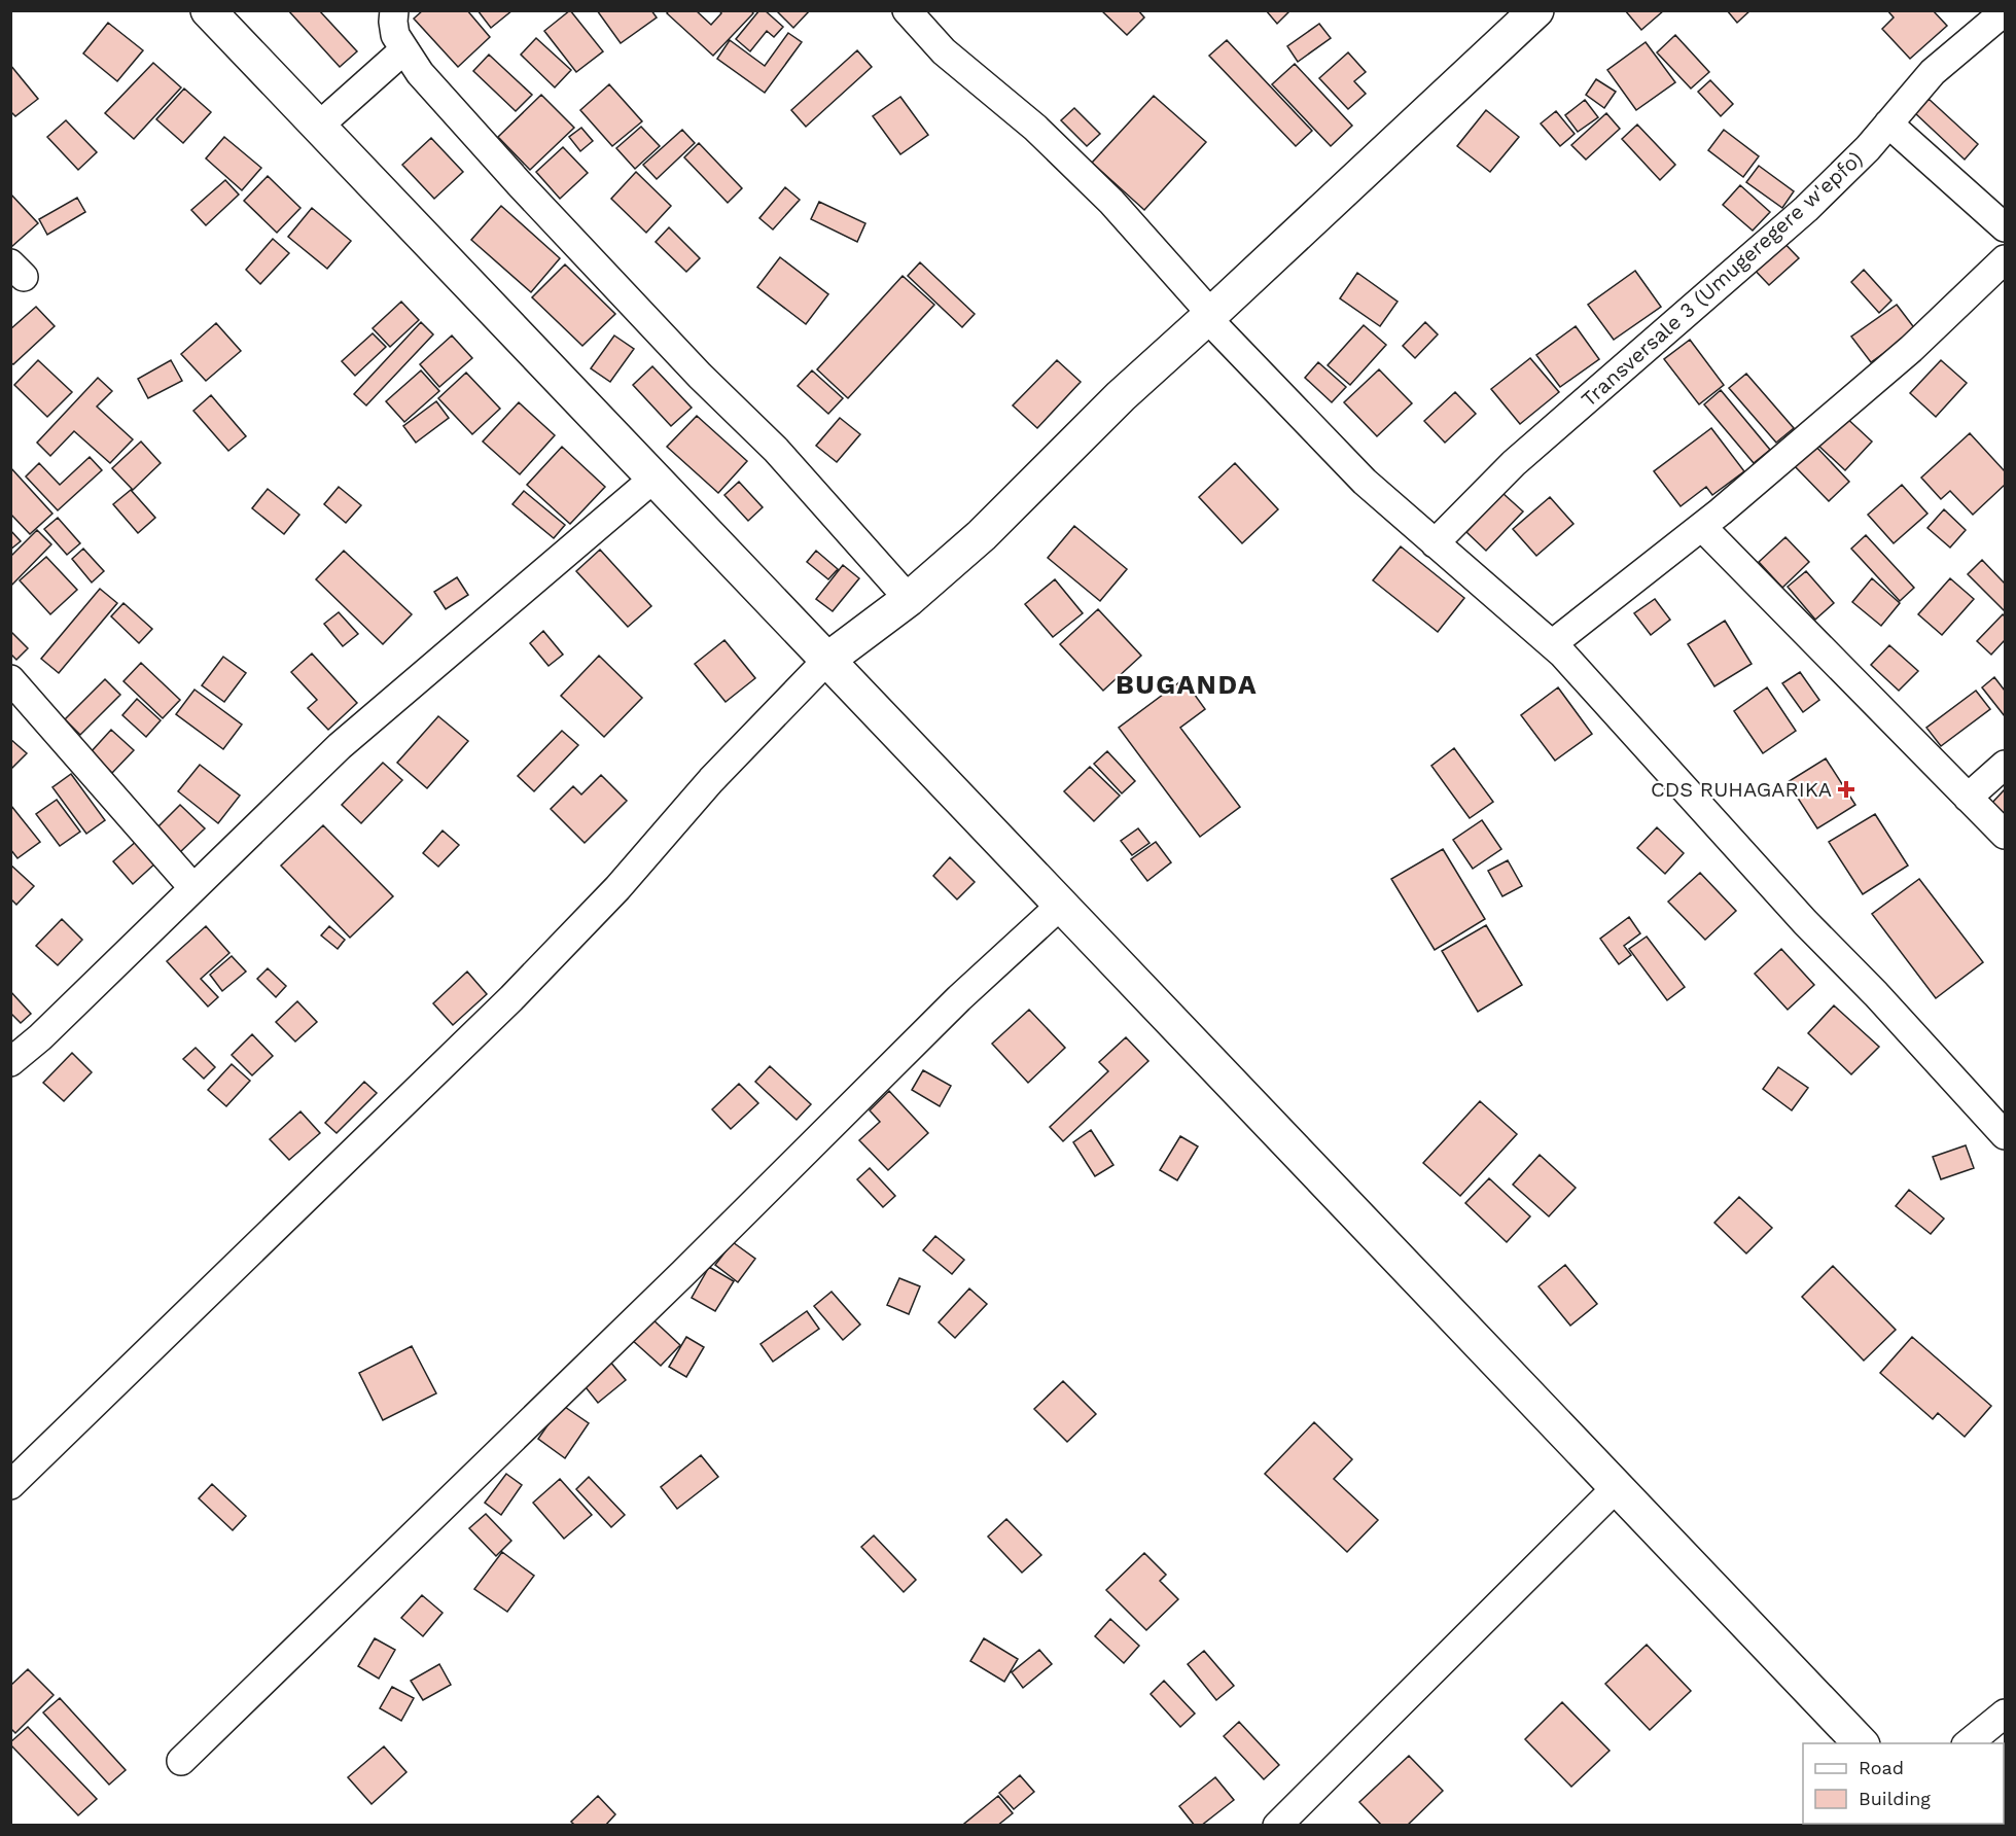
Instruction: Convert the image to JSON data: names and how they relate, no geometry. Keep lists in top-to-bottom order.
{
  "streets": {
    "street": ["Transversale 3 (Umugeregere w'epfo)"]
  },
  "districts": ["BUGANDA"],
  "places": {
    "health": ["CDS RUHAGARIKA"]
  },
  "legend": ["Road", "Building"]
}
